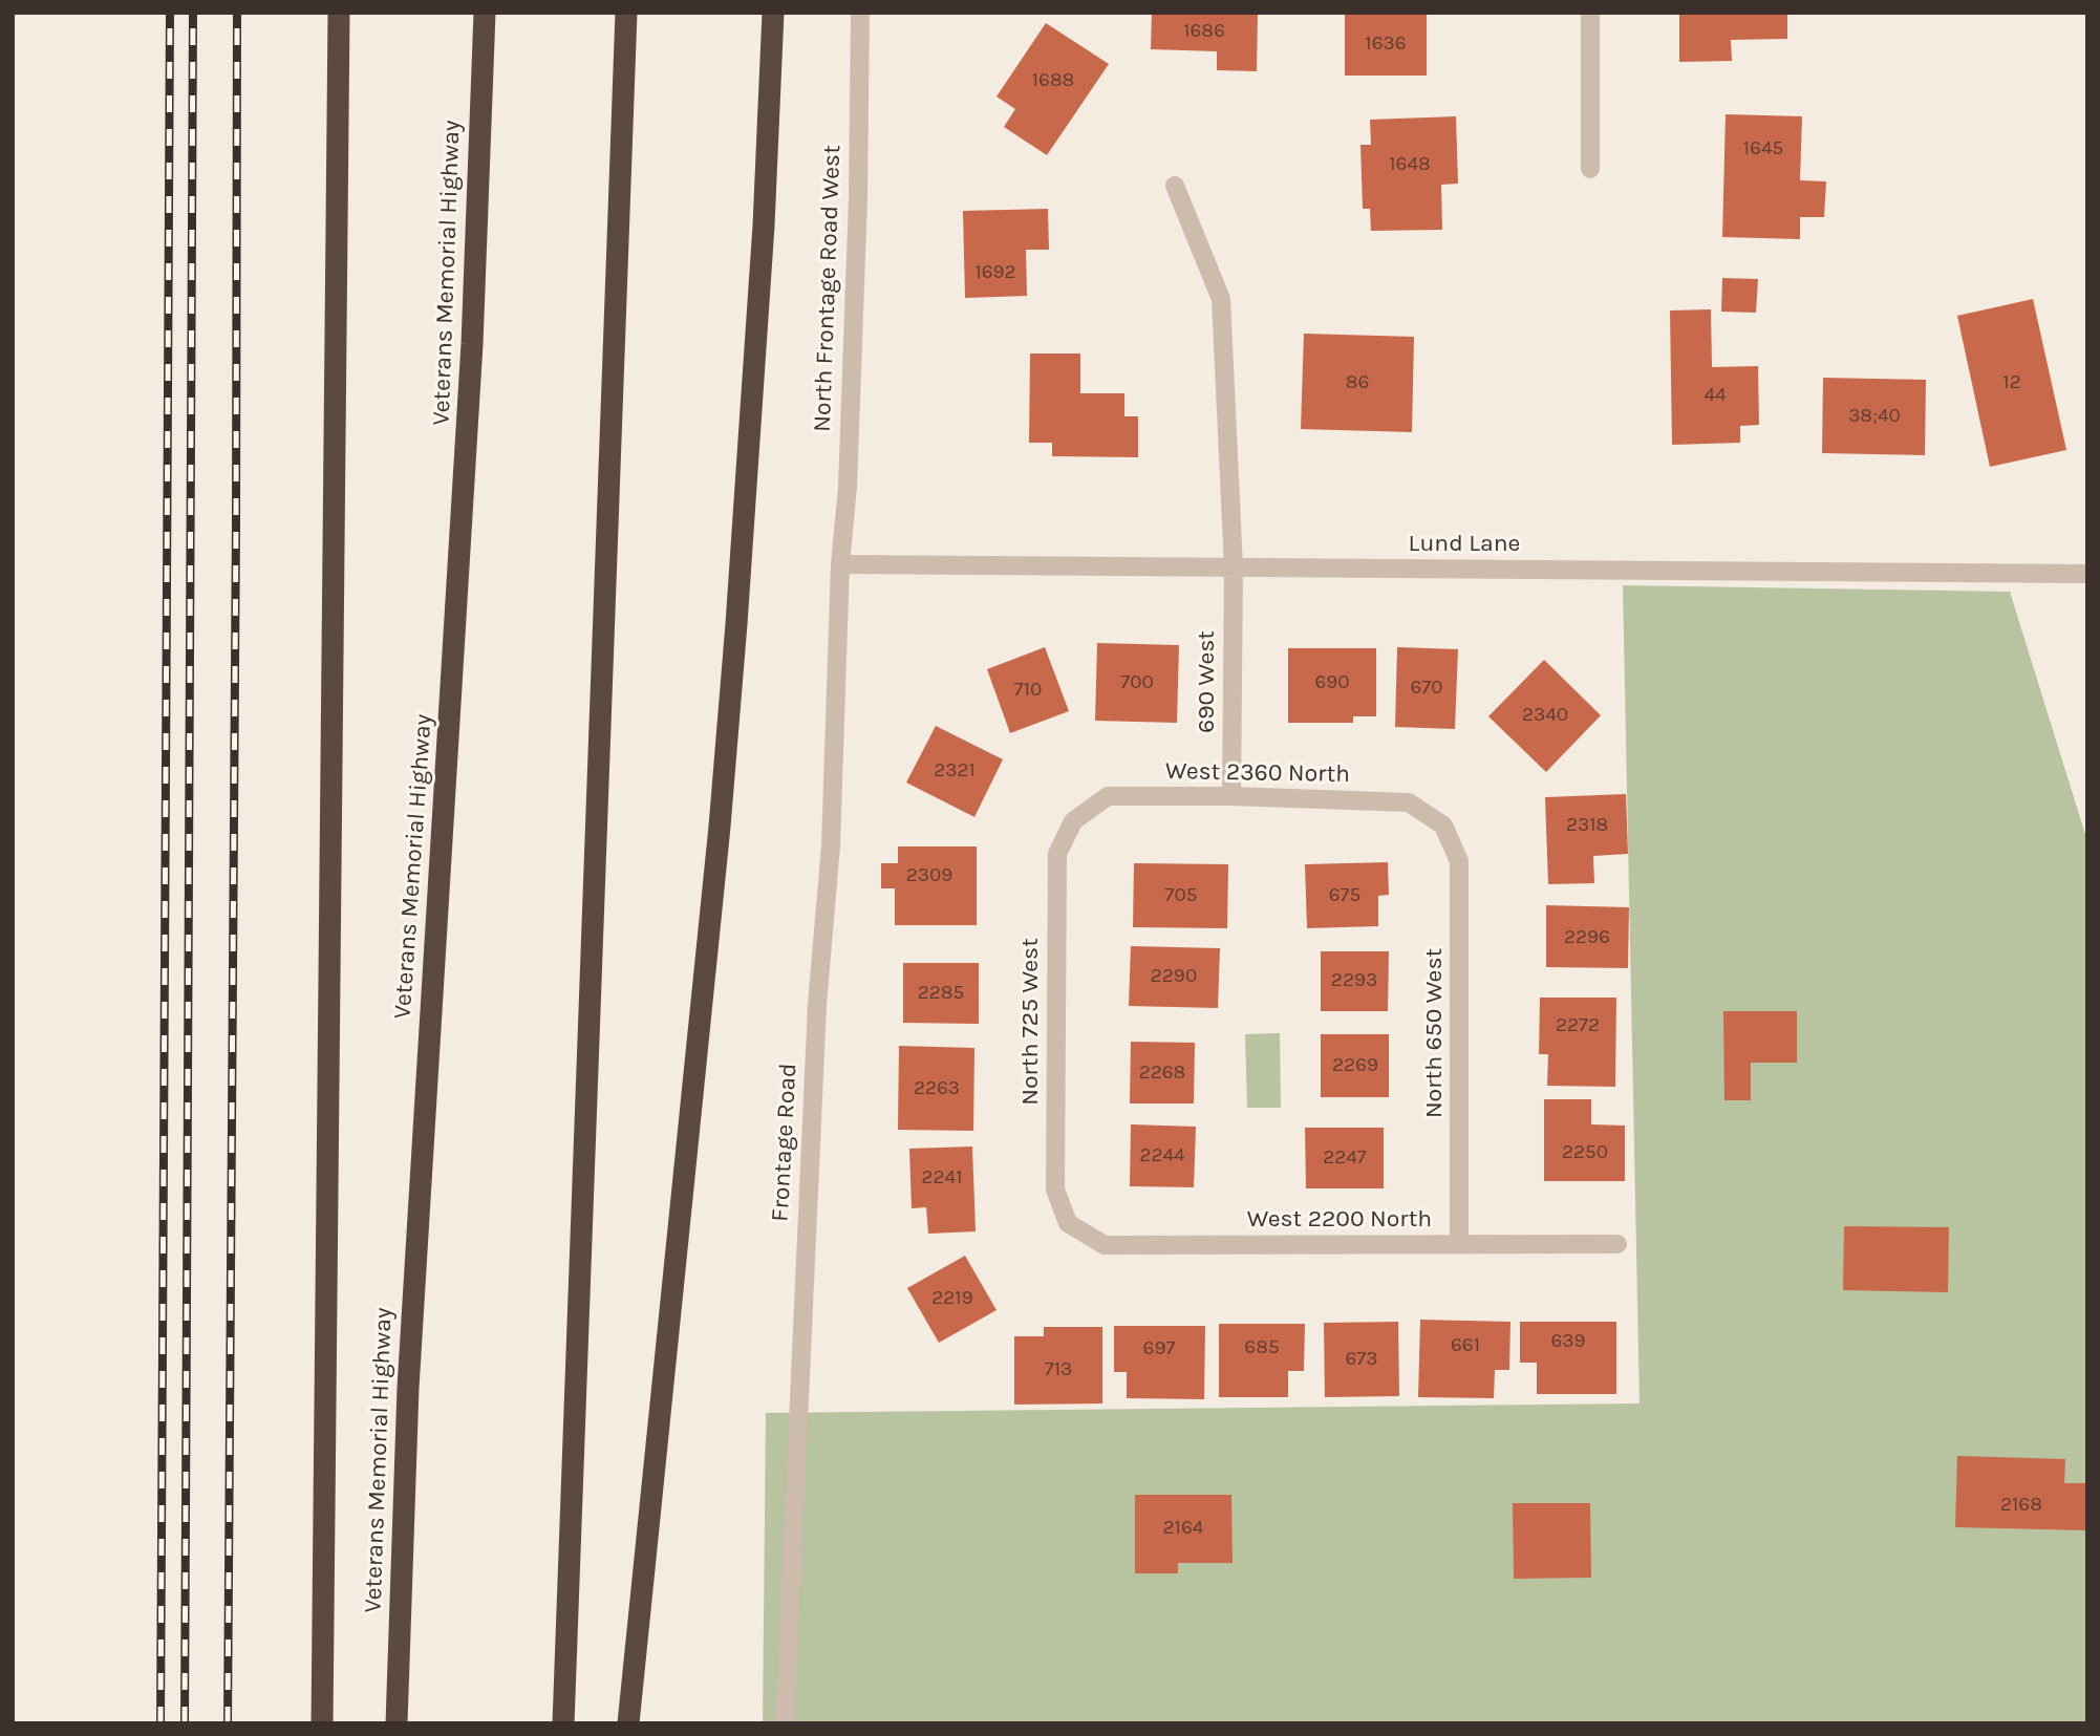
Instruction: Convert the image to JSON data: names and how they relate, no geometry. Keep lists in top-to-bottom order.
{
  "streets": {
    "highway": ["Veterans Memorial Highway"],
    "street": [
      "North Frontage Road West",
      "Lund Lane",
      "690 West",
      "West 2360 North",
      "North 725 West",
      "North 650 West",
      "Frontage Road",
      "West 2200 North"
    ]
  },
  "crossings": [
    ["North Frontage Road West", "Lund Lane"],
    ["North Frontage Road West", "Frontage Road"],
    ["Lund Lane", "690 West"],
    ["Lund Lane", "Frontage Road"],
    ["690 West", "West 2360 North"],
    ["West 2360 North", "North 725 West"],
    ["West 2360 North", "North 650 West"],
    ["North 725 West", "West 2200 North"],
    ["North 650 West", "West 2200 North"]
  ],
  "house_numbers": [
    "1686",
    "1636",
    "1688",
    "1645",
    "1648",
    "1692",
    "86",
    "12",
    "44",
    "38;40",
    "700",
    "690",
    "670",
    "710",
    "2340",
    "2321",
    "2318",
    "2309",
    "705",
    "675",
    "2296",
    "2290",
    "2293",
    "2285",
    "2272",
    "2269",
    "2268",
    "2263",
    "2250",
    "2244",
    "2247",
    "2241",
    "2219",
    "639",
    "661",
    "685",
    "697",
    "673",
    "713",
    "2168",
    "2164"
  ]
}
